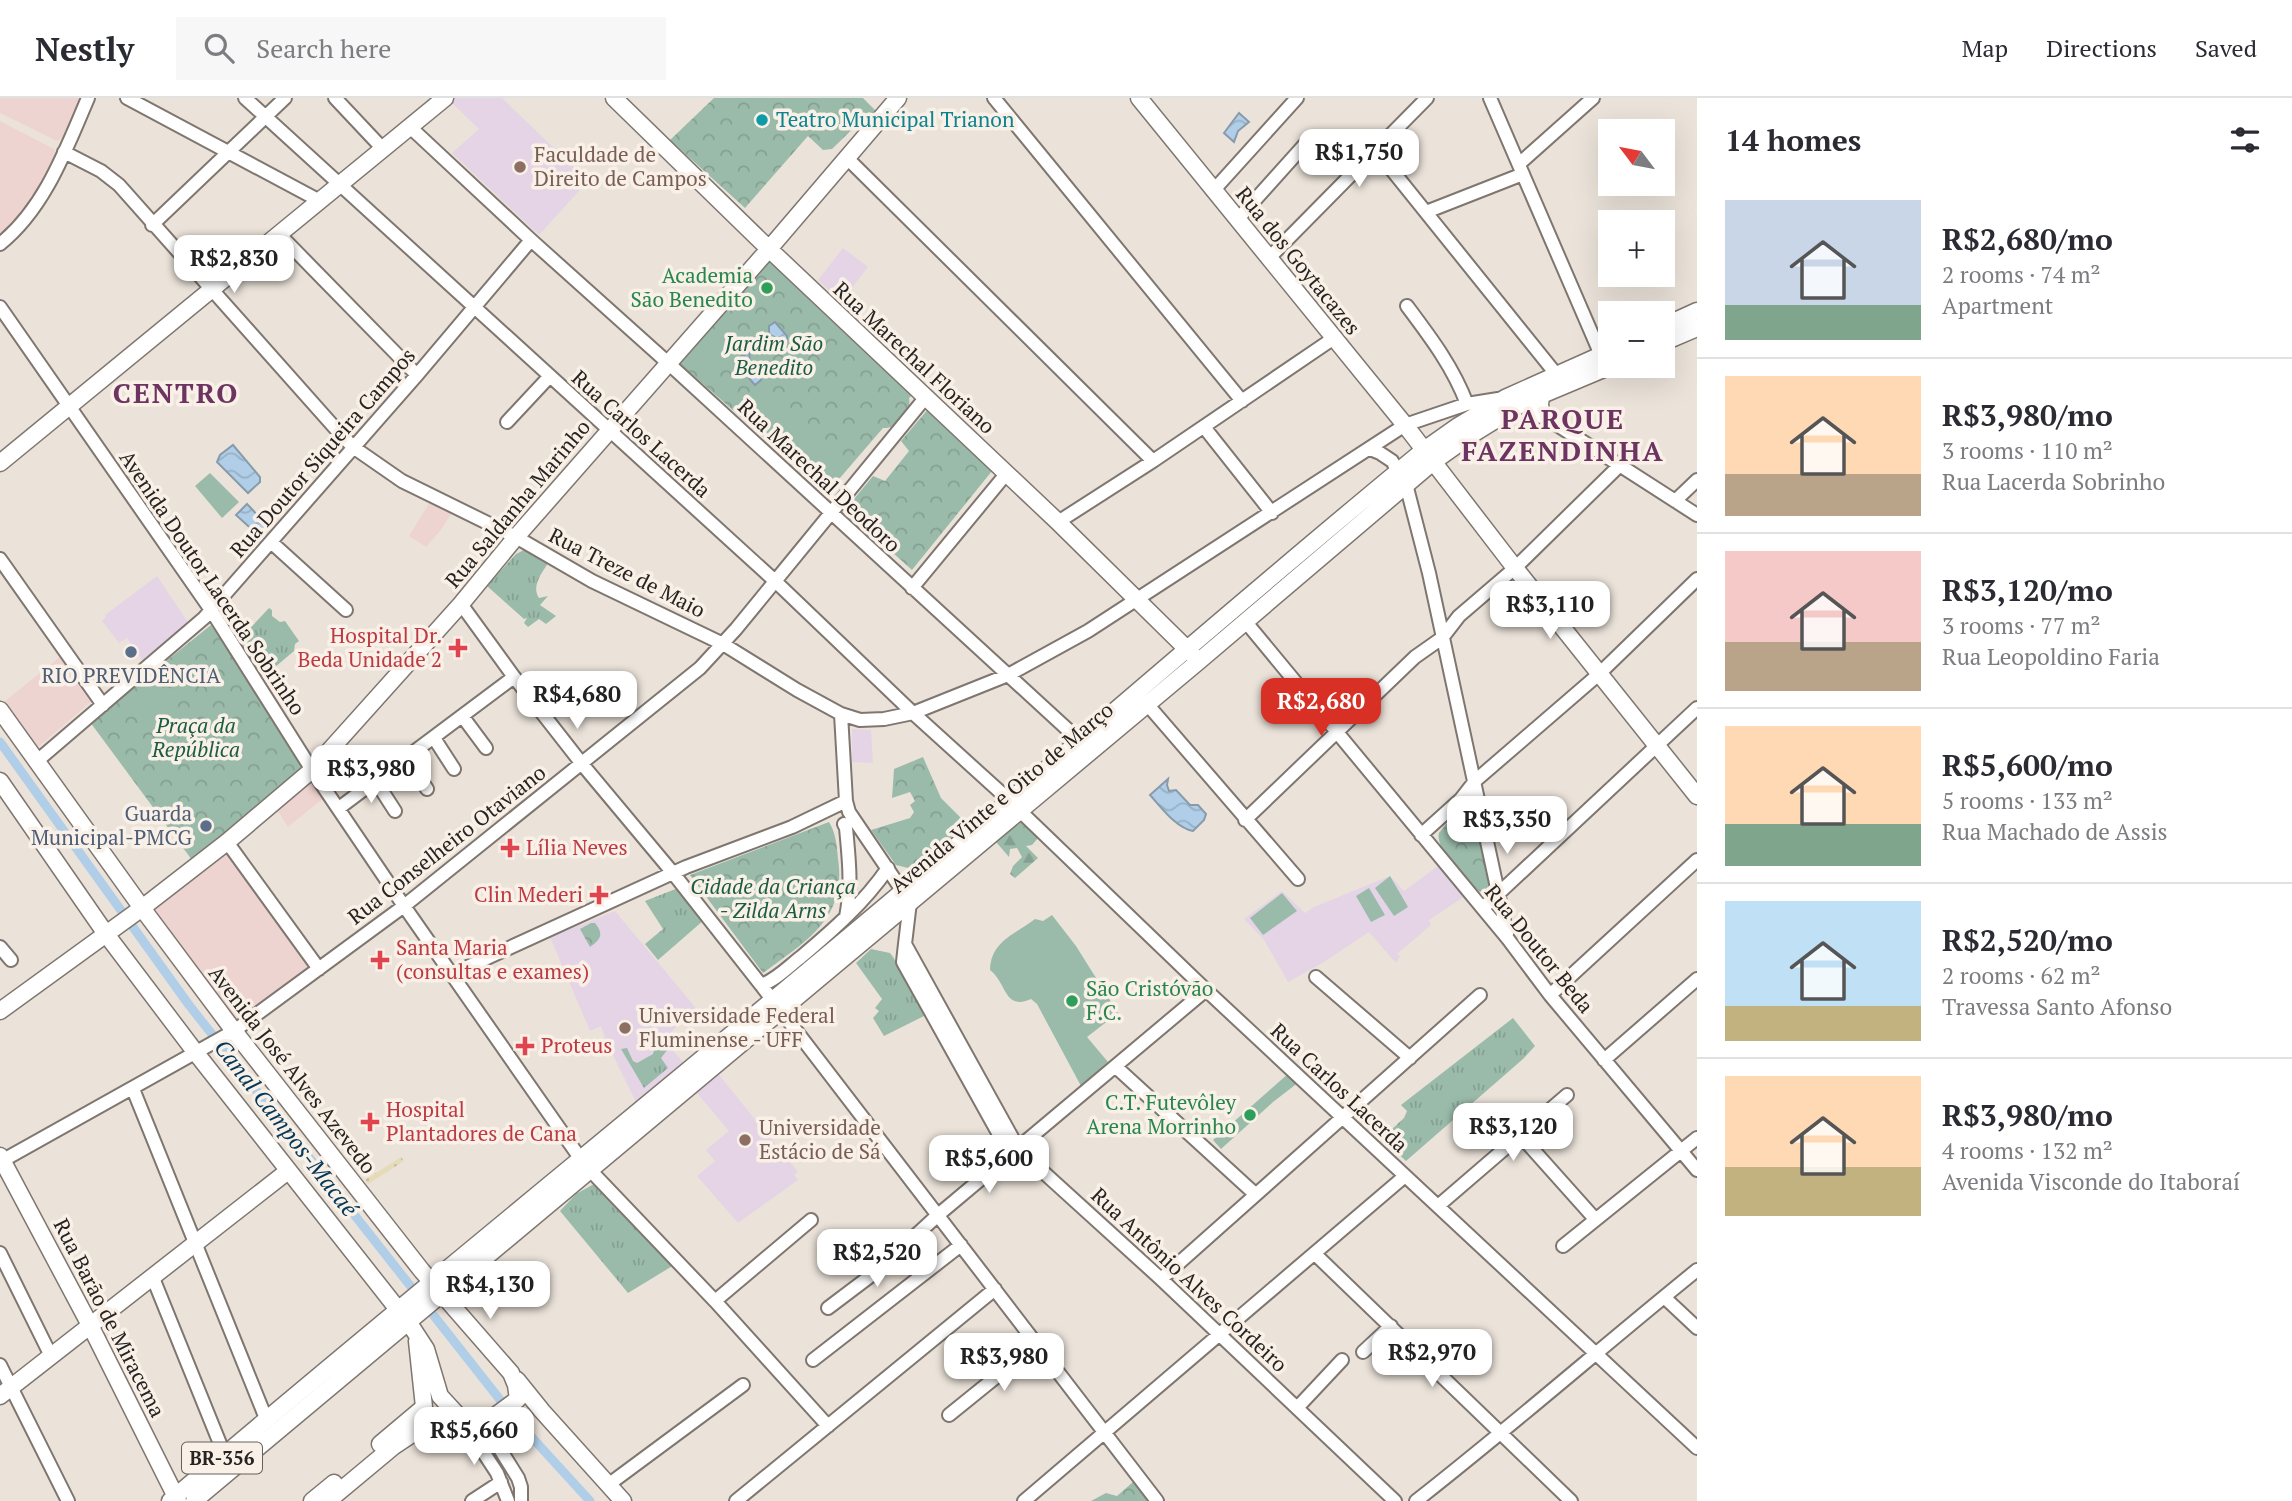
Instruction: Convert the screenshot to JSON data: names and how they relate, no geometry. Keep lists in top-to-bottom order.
{
  "streets": {
    "main road": [
      "Rua dos Goytacazes",
      "Rua Marechal Floriano",
      "Rua Saldanha Marinho",
      "Avenida Vinte e Oito de Março",
      "Avenida José Alves Azevedo",
      "Rua Barão de Miracema",
      "BR-356"
    ],
    "street": [
      "Rua Carlos Lacerda",
      "Rua Doutor Siqueira Campos",
      "Rua Marechal Deodoro",
      "Rua Treze de Maio",
      "Avenida Doutor Lacerda Sobrinho",
      "Rua Conselheiro Otaviano",
      "Rua Doutor Beda",
      "Rua Antônio Alves Cordeiro"
    ]
  },
  "crossings": [
    ["Rua dos Goytacazes", "Rua Treze de Maio"],
    ["Rua dos Goytacazes", "Avenida Vinte e Oito de Março"],
    ["Rua Marechal Floriano", "Rua Saldanha Marinho"],
    ["Rua Marechal Floriano", "Rua Treze de Maio"],
    ["Rua Marechal Floriano", "Avenida Vinte e Oito de Março"],
    ["Rua Marechal Floriano", "Rua Conselheiro Otaviano"],
    ["Rua Carlos Lacerda", "Rua Doutor Siqueira Campos"],
    ["Rua Carlos Lacerda", "Rua Saldanha Marinho"],
    ["Rua Carlos Lacerda", "Rua Treze de Maio"],
    ["Rua Carlos Lacerda", "Avenida Vinte e Oito de Março"],
    ["Rua Carlos Lacerda", "Rua Conselheiro Otaviano"],
    ["Rua Doutor Siqueira Campos", "Rua Marechal Deodoro"],
    ["Rua Doutor Siqueira Campos", "Rua Treze de Maio"],
    ["Rua Doutor Siqueira Campos", "Avenida Doutor Lacerda Sobrinho"],
    ["Rua Doutor Siqueira Campos", "Avenida José Alves Azevedo"],
    ["Rua Marechal Deodoro", "Rua Saldanha Marinho"],
    ["Rua Marechal Deodoro", "Rua Treze de Maio"],
    ["Rua Marechal Deodoro", "Avenida Vinte e Oito de Março"],
    ["Rua Marechal Deodoro", "Rua Conselheiro Otaviano"],
    ["Rua Saldanha Marinho", "Rua Treze de Maio"],
    ["Rua Saldanha Marinho", "Avenida Doutor Lacerda Sobrinho"],
    ["Rua Saldanha Marinho", "Avenida José Alves Azevedo"],
    ["Rua Treze de Maio", "Avenida Vinte e Oito de Março"],
    ["Rua Treze de Maio", "Rua Conselheiro Otaviano"],
    ["Avenida Doutor Lacerda Sobrinho", "Avenida Vinte e Oito de Março"],
    ["Avenida Doutor Lacerda Sobrinho", "Rua Conselheiro Otaviano"],
    ["Avenida Vinte e Oito de Março", "Rua Doutor Beda"],
    ["Avenida Vinte e Oito de Março", "Avenida José Alves Azevedo"],
    ["Avenida Vinte e Oito de Março", "Rua Antônio Alves Cordeiro"],
    ["Rua Conselheiro Otaviano", "Avenida José Alves Azevedo"],
    ["Rua Conselheiro Otaviano", "Rua Barão de Miracema"],
    ["Rua Barão de Miracema", "BR-356"]
  ],
  "districts": ["CENTRO", "PARQUE FAZENDINHA"],
  "water": ["Canal Campos-Macaé"],
  "parks": ["Jardim São Benedito", "Praça da República", "Cidade da Criança - Zilda Arns"],
  "places": {
    "other": [
      "Teatro Municipal Trianon",
      "Faculdade de Direito de Campos",
      "Academia São Benedito",
      "RIO PREVIDÊNCIA",
      "Guarda Municipal-PMCG",
      "São Cristóvão F.C.",
      "Universidade Federal Fluminense - UFF",
      "C.T. Futevôley Arena Morrinho",
      "Universidade Estácio de Sá"
    ],
    "health": [
      "Hospital Dr. Beda Unidade 2",
      "Lília Neves",
      "Clin Mederi",
      "Santa Maria (consultas e exames)",
      "Proteus",
      "Hospital Plantadores de Cana"
    ]
  },
  "north": "top left",
  "page": {
    "header": "Nestly",
    "search": "Search here",
    "nav": ["Map", "Directions", "Saved"],
    "heading": "14 homes",
    "map_buttons": ["+", "−"],
    "price": [
      "R$1,750",
      "R$2,830",
      "R$3,110",
      "R$4,680",
      "R$2,680",
      "R$3,980",
      "R$3,350",
      "R$3,120",
      "R$5,600",
      "R$2,520",
      "R$4,130",
      "R$2,970",
      "R$3,980",
      "R$5,660"
    ],
    "list": [
      {
        "name": "R$2,680/mo",
        "note": "2 rooms · 74 m² · Apartment"
      },
      {
        "name": "R$3,980/mo",
        "note": "3 rooms · 110 m² · Rua Lacerda Sobrinho"
      },
      {
        "name": "R$3,120/mo",
        "note": "3 rooms · 77 m² · Rua Leopoldino Faria"
      },
      {
        "name": "R$5,600/mo",
        "note": "5 rooms · 133 m² · Rua Machado de Assis"
      },
      {
        "name": "R$2,520/mo",
        "note": "2 rooms · 62 m² · Travessa Santo Afonso"
      },
      {
        "name": "R$3,980/mo",
        "note": "4 rooms · 132 m² · Avenida Visconde do Itaboraí"
      }
    ]
  }
}
